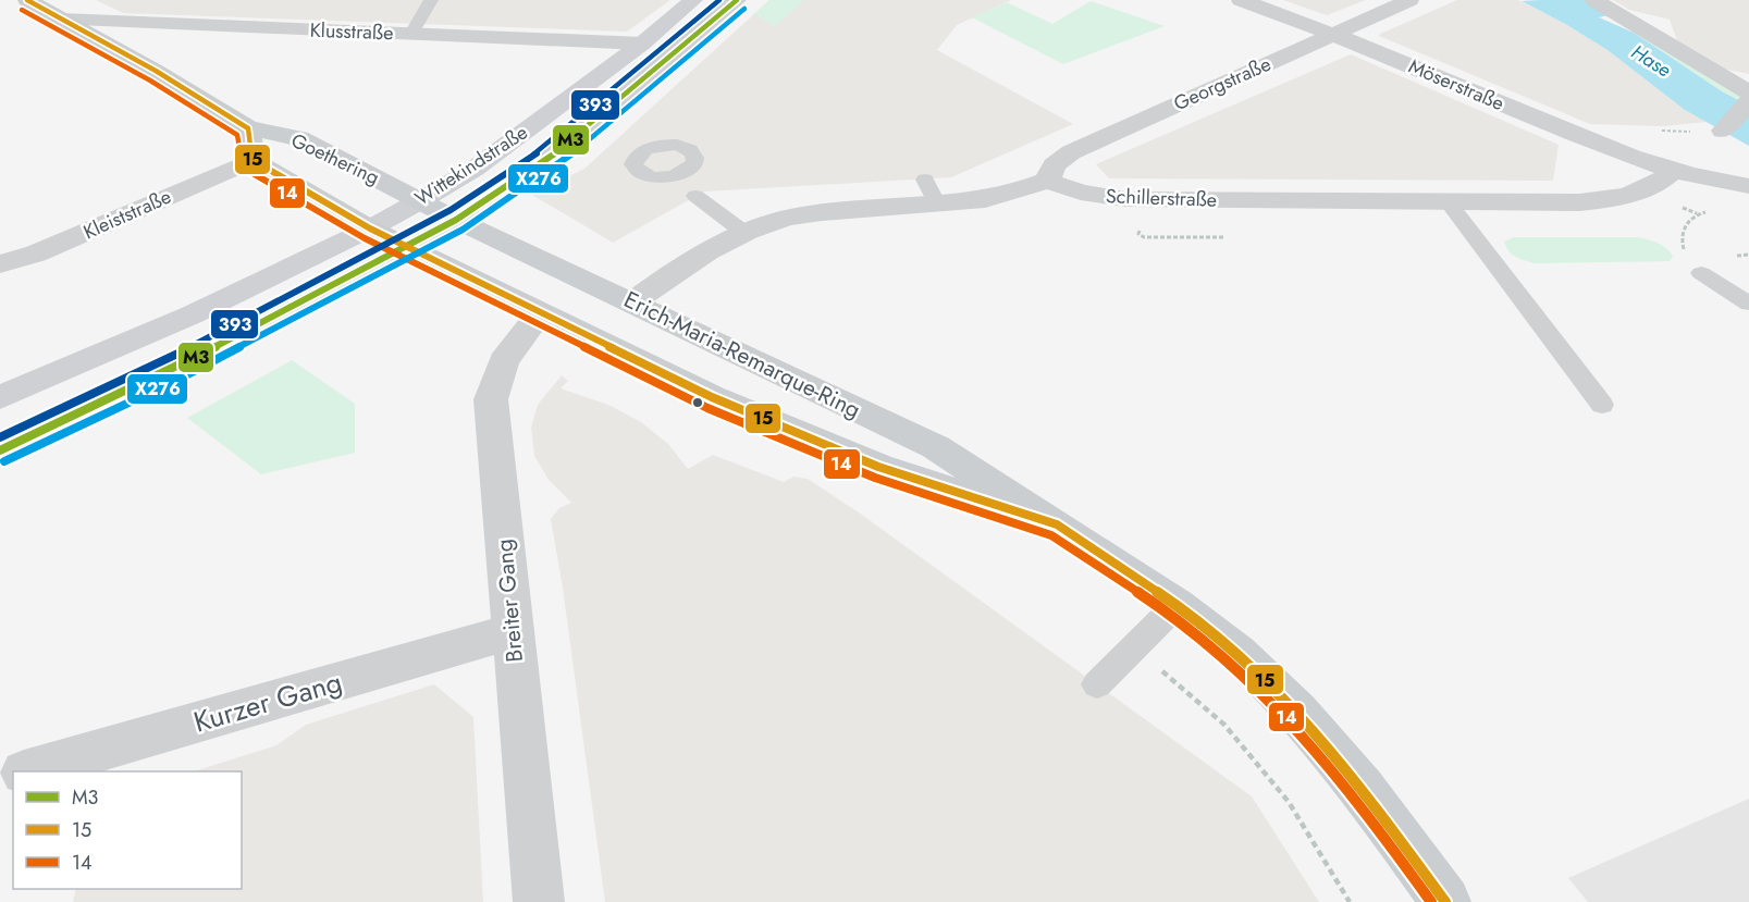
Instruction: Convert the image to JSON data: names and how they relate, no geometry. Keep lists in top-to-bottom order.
{
  "streets": {
    "main road": ["Goethering", "Erich-Maria-Remarque-Ring"],
    "street": [
      "Klusstraße",
      "Georgstraße",
      "Möserstraße",
      "Wittekindstraße",
      "Schillerstraße",
      "Kleiststraße",
      "Breiter Gang",
      "Kurzer Gang"
    ]
  },
  "crossings": [
    ["Klusstraße", "Goethering"],
    ["Klusstraße", "Wittekindstraße"],
    ["Georgstraße", "Möserstraße"],
    ["Georgstraße", "Schillerstraße"],
    ["Möserstraße", "Schillerstraße"],
    ["Goethering", "Wittekindstraße"],
    ["Goethering", "Kleiststraße"],
    ["Goethering", "Erich-Maria-Remarque-Ring"],
    ["Wittekindstraße", "Erich-Maria-Remarque-Ring"],
    ["Erich-Maria-Remarque-Ring", "Breiter Gang"],
    ["Breiter Gang", "Kurzer Gang"]
  ],
  "water": ["Hase"],
  "lines": [
    "transit line M3",
    "transit line 15",
    "transit line 393",
    "transit line X276",
    "transit line 14"
  ],
  "legend": ["M3", "15", "14"]
}
